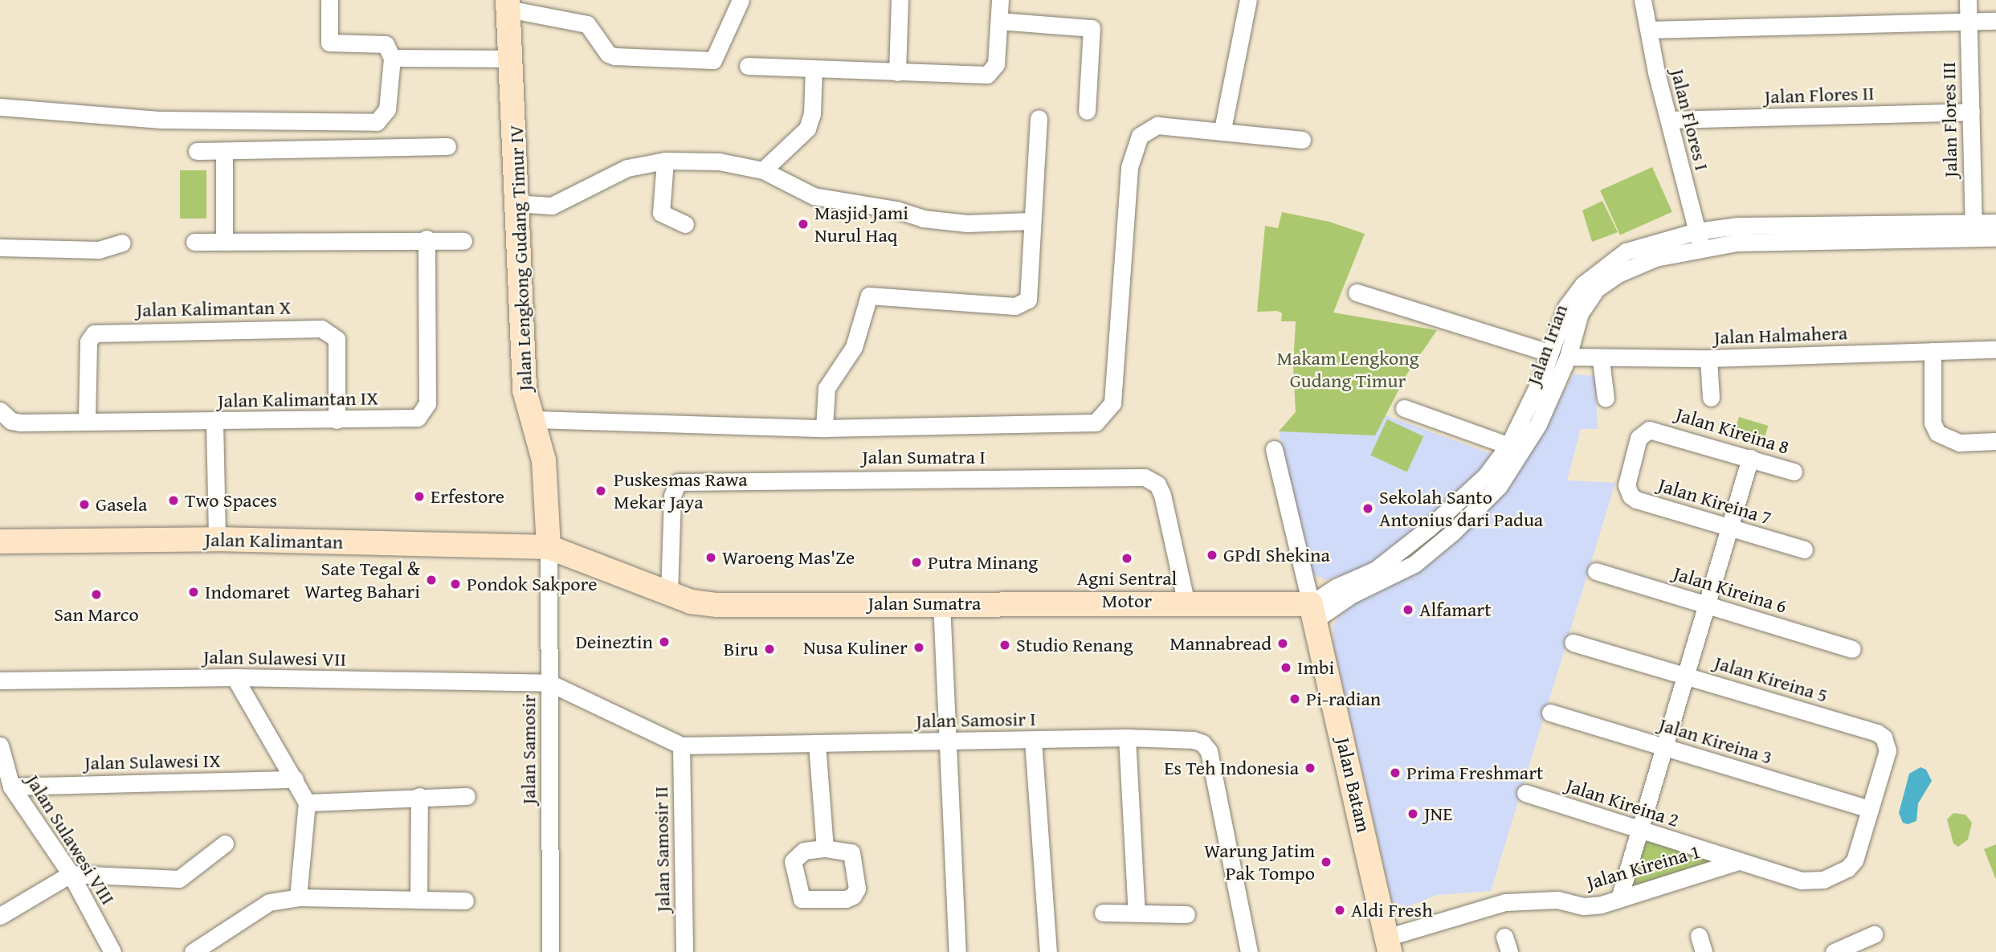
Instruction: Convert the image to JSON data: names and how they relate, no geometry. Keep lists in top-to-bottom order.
{
  "streets": {
    "street": [
      "Jalan Flores II",
      "Jalan Flores I",
      "Jalan Flores III",
      "Jalan Lengkong Gudang Timur IV",
      "Jalan Kalimantan X",
      "Jalan Halmahera",
      "Jalan Irian",
      "Jalan Kalimantan IX",
      "Jalan Kireina 8",
      "Jalan Sumatra I",
      "Jalan Kireina 7",
      "Jalan Kalimantan",
      "Jalan Kireina 6",
      "Jalan Sumatra",
      "Jalan Sulawesi VII",
      "Jalan Kireina 5",
      "Jalan Samosir I",
      "Jalan Kireina 3",
      "Jalan Samosir",
      "Jalan Sulawesi IX",
      "Jalan Batam",
      "Jalan Kireina 2",
      "Jalan Sulawesi VIII",
      "Jalan Samosir II",
      "Jalan Kireina 1"
    ]
  },
  "crossings": [
    ["Jalan Flores II", "Jalan Flores I"],
    ["Jalan Flores II", "Jalan Flores III"],
    ["Jalan Flores I", "Jalan Irian"],
    ["Jalan Flores III", "Jalan Irian"],
    ["Jalan Lengkong Gudang Timur IV", "Jalan Kalimantan"],
    ["Jalan Lengkong Gudang Timur IV", "Jalan Sumatra"],
    ["Jalan Lengkong Gudang Timur IV", "Jalan Samosir"],
    ["Jalan Kalimantan X", "Jalan Kalimantan IX"],
    ["Jalan Halmahera", "Jalan Irian"],
    ["Jalan Irian", "Jalan Sumatra"],
    ["Jalan Irian", "Jalan Batam"],
    ["Jalan Kireina 8", "Jalan Kireina 7"],
    ["Jalan Sumatra I", "Jalan Sumatra"],
    ["Jalan Kalimantan", "Jalan Sumatra"],
    ["Jalan Kalimantan", "Jalan Samosir"],
    ["Jalan Sumatra", "Jalan Samosir"],
    ["Jalan Sumatra", "Jalan Batam"],
    ["Jalan Sulawesi VII", "Jalan Samosir I"],
    ["Jalan Sulawesi VII", "Jalan Samosir"],
    ["Jalan Kireina 5", "Jalan Kireina 3"],
    ["Jalan Samosir I", "Jalan Samosir"],
    ["Jalan Samosir I", "Jalan Samosir II"],
    ["Jalan Sulawesi IX", "Jalan Sulawesi VIII"],
    ["Jalan Batam", "Jalan Kireina 1"],
    ["Jalan Kireina 2", "Jalan Kireina 1"]
  ],
  "parks": ["Makam Lengkong Gudang Timur"],
  "places": [
    "Masjid Jami Nurul Haq",
    "Puskesmas Rawa Mekar Jaya",
    "Erfestore",
    "Two Spaces",
    "Gasela",
    "Sekolah Santo Antonius dari Padua",
    "GPdI Shekina",
    "Waroeng Mas'Ze",
    "Agni Sentral Motor",
    "Putra Minang",
    "Sate Tegal & Warteg Bahari",
    "Pondok Sakpore",
    "Indomaret",
    "San Marco",
    "Alfamart",
    "Deineztin",
    "Mannabread",
    "Studio Renang",
    "Nusa Kuliner",
    "Biru",
    "Imbi",
    "Pi-radian",
    "Es Teh Indonesia",
    "Prima Freshmart",
    "JNE",
    "Warung Jatim Pak Tompo",
    "Aldi Fresh"
  ]
}
